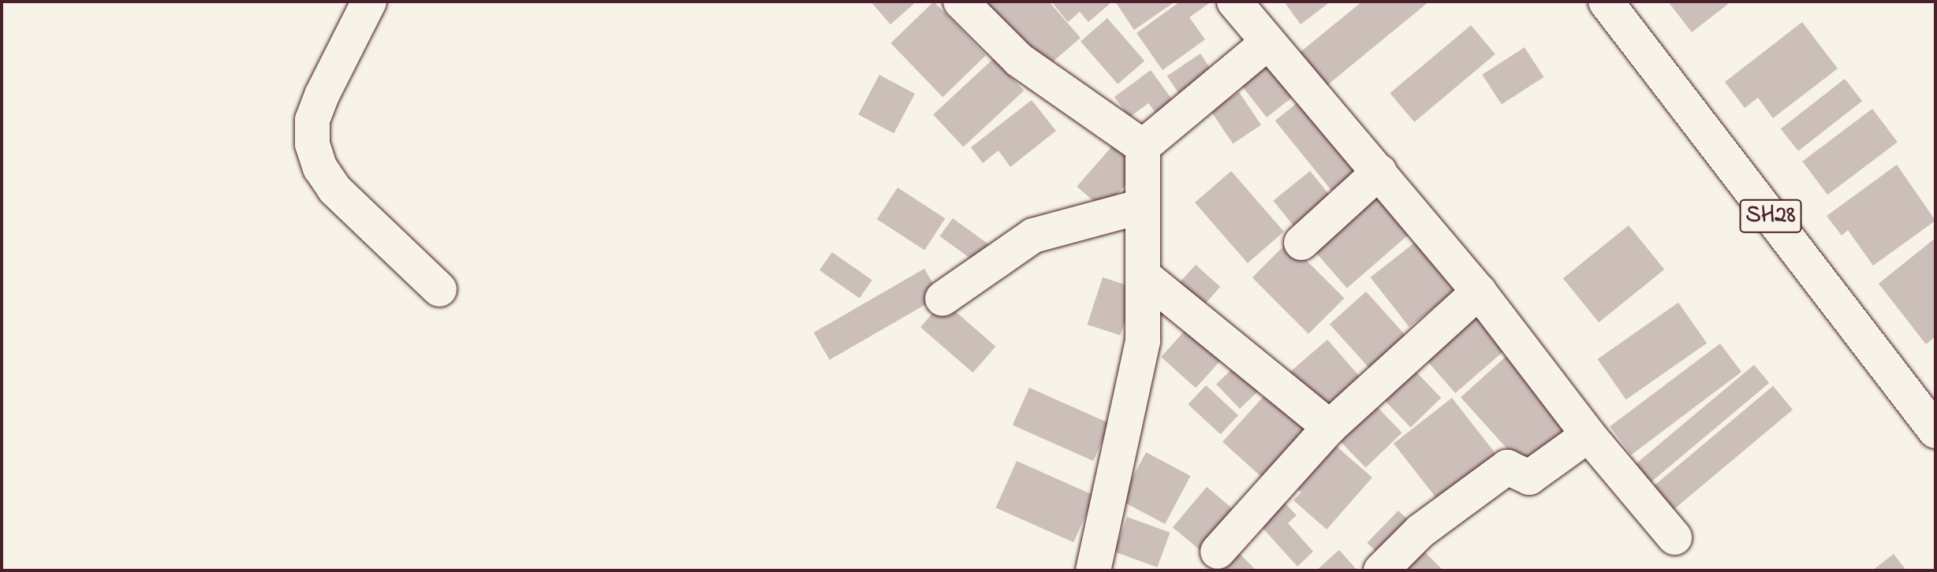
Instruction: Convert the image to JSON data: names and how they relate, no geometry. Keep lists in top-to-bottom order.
{
  "streets": {
    "street": ["SH28"]
  }
}
